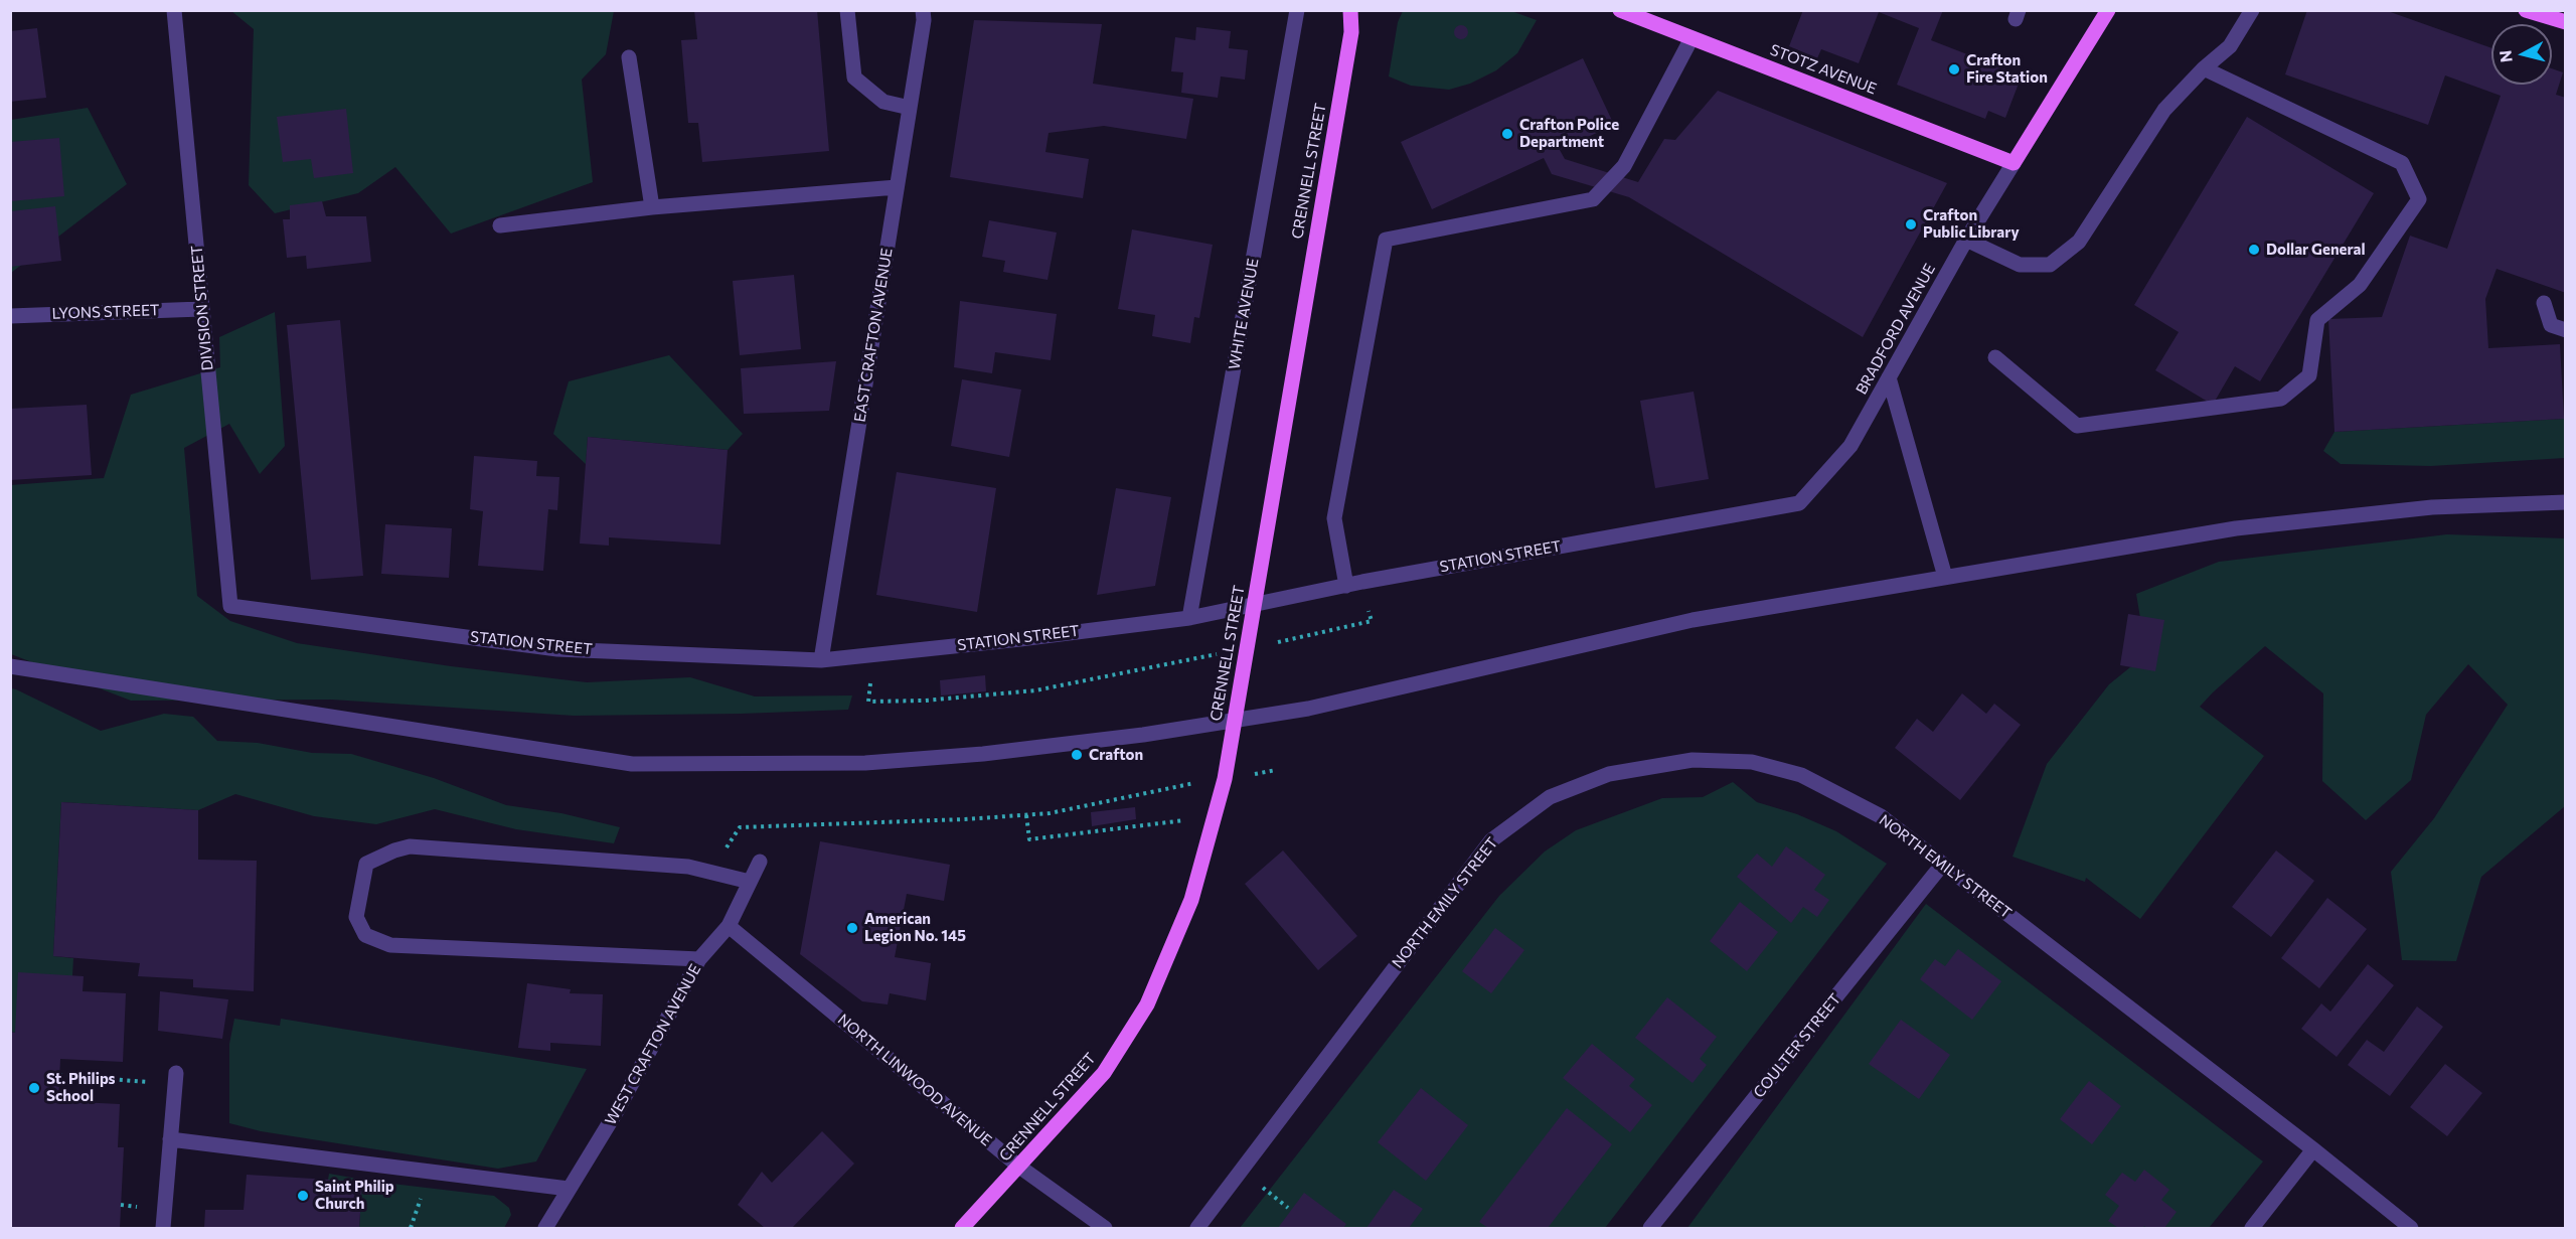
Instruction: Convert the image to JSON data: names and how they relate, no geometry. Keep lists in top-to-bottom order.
{
  "streets": {
    "main road": ["STOTZ AVENUE", "CRENNELL STREET", "BRADFORD AVENUE"],
    "street": [
      "DIVISION STREET",
      "LYONS STREET",
      "WHITE AVENUE",
      "EAST CRAFTON AVENUE",
      "STATION STREET",
      "NORTH EMILY STREET",
      "WEST CRAFTON AVENUE",
      "COULTER STREET",
      "NORTH LINWOOD AVENUE"
    ]
  },
  "crossings": [
    ["STOTZ AVENUE", "BRADFORD AVENUE"],
    ["CRENNELL STREET", "NORTH LINWOOD AVENUE"],
    ["DIVISION STREET", "LYONS STREET"],
    ["DIVISION STREET", "STATION STREET"],
    ["WHITE AVENUE", "STATION STREET"],
    ["BRADFORD AVENUE", "STATION STREET"],
    ["EAST CRAFTON AVENUE", "STATION STREET"],
    ["NORTH EMILY STREET", "COULTER STREET"],
    ["WEST CRAFTON AVENUE", "NORTH LINWOOD AVENUE"]
  ],
  "places": [
    "Crafton Fire Station",
    "Crafton Police Department",
    "Crafton Public Library",
    "Dollar General",
    "Crafton",
    "American Legion No. 145",
    "St. Philips School",
    "Saint Philip Church"
  ],
  "north": "left"
}
